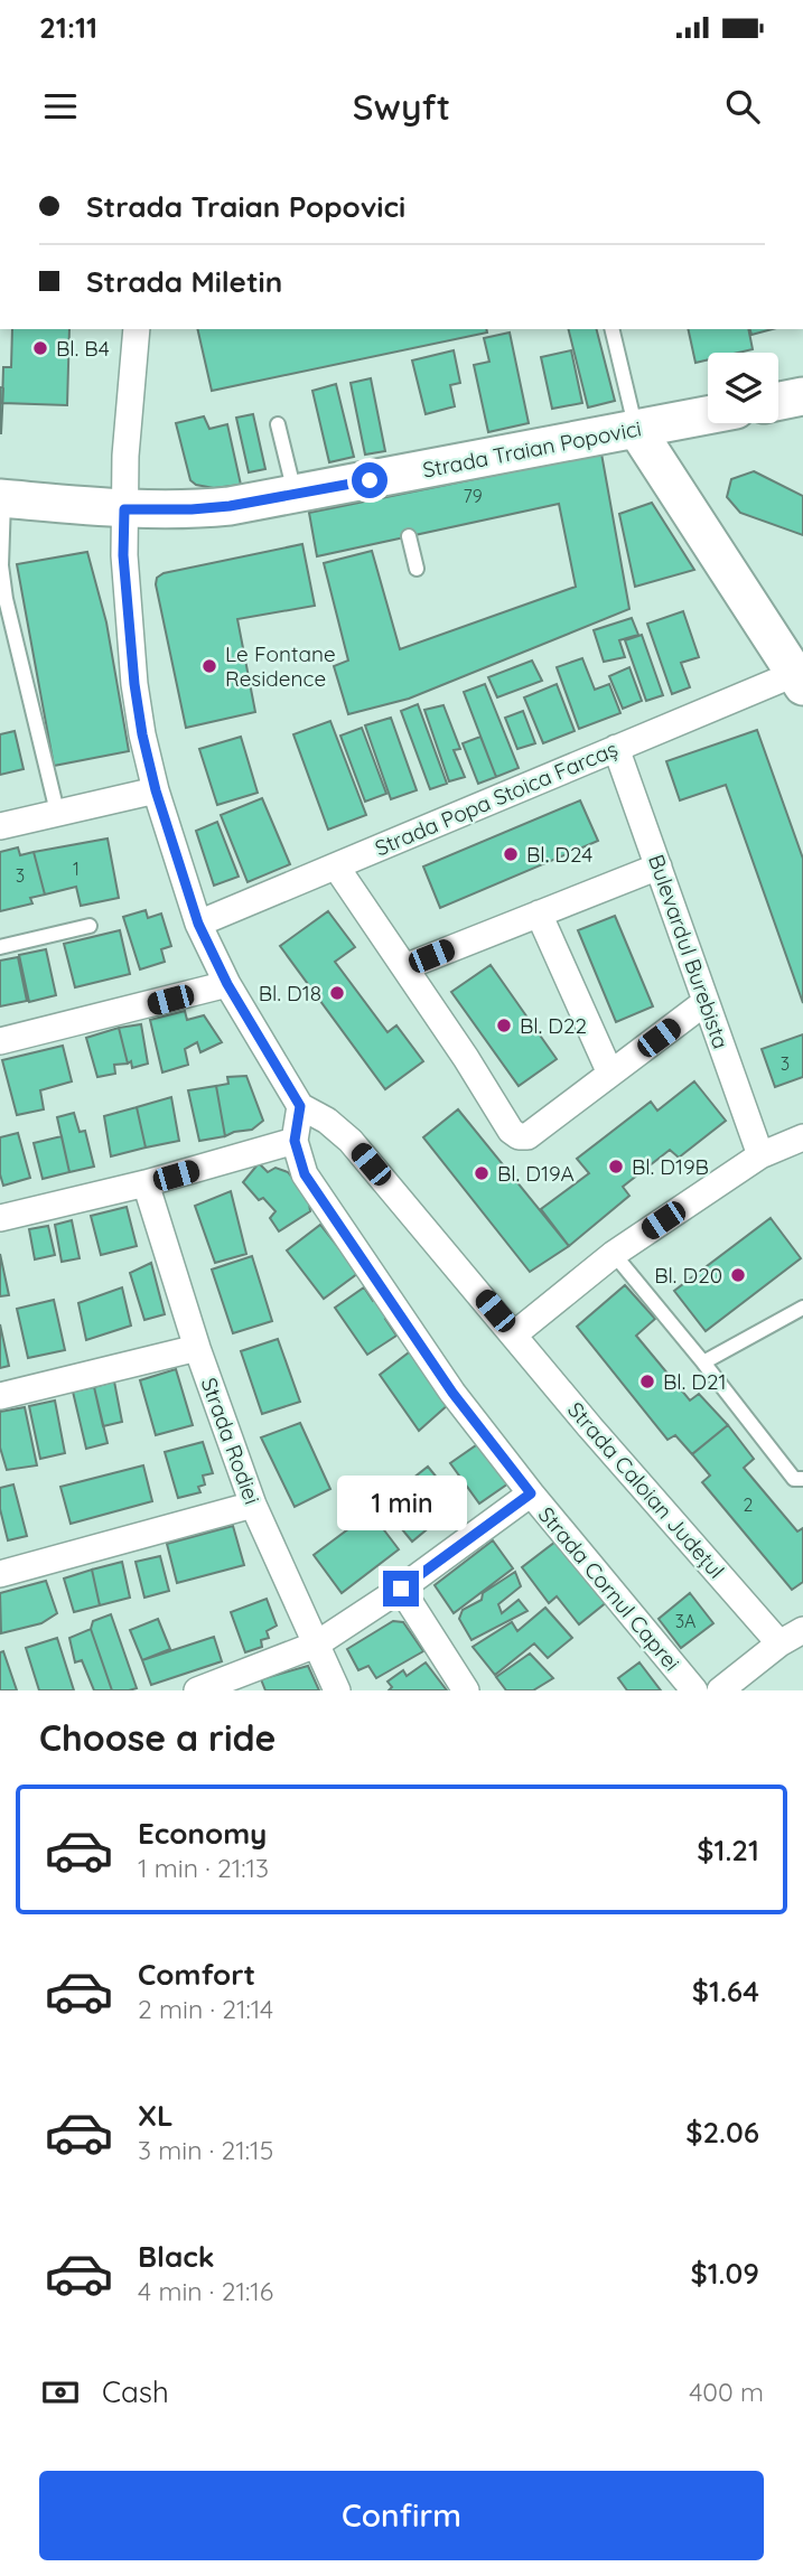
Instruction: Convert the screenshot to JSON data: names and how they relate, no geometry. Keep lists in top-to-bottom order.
{
  "streets": {
    "street": [
      "Strada Traian Popovici",
      "Strada Popa Stoica Farcaș",
      "Bulevardul Burebista",
      "Strada Rodiei",
      "Strada Caloian Județul",
      "Strada Cornul Caprei"
    ]
  },
  "crossings": [
    ["Strada Traian Popovici", "Strada Caloian Județul"],
    ["Strada Popa Stoica Farcaș", "Bulevardul Burebista"],
    ["Strada Popa Stoica Farcaș", "Strada Caloian Județul"]
  ],
  "places": [
    "Bl. B4",
    "Le Fontane Residence",
    "Bl. D24",
    "Bl. D18",
    "Bl. D22",
    "Bl. D19B",
    "Bl. D19A",
    "Bl. D20",
    "Bl. D21"
  ],
  "house_numbers": [
    "79",
    "1",
    "3",
    "3",
    "2",
    "3A"
  ],
  "page": {
    "status": "21:11",
    "header": "Swyft",
    "banner": ["Strada Traian Popovici", "Strada Miletin"],
    "bubble": "1 min",
    "heading": "Choose a ride",
    "list": [
      {
        "name": "Economy",
        "note": "1 min · 21:13",
        "value": "$1.21"
      },
      {
        "name": "Comfort",
        "note": "2 min · 21:14",
        "value": "$1.64"
      },
      {
        "name": "XL",
        "note": "3 min · 21:15",
        "value": "$2.06"
      },
      {
        "name": "Black",
        "note": "4 min · 21:16",
        "value": "$1.09"
      }
    ],
    "pay": ["Cash", "400 m"],
    "buttons": "Confirm"
  }
}
